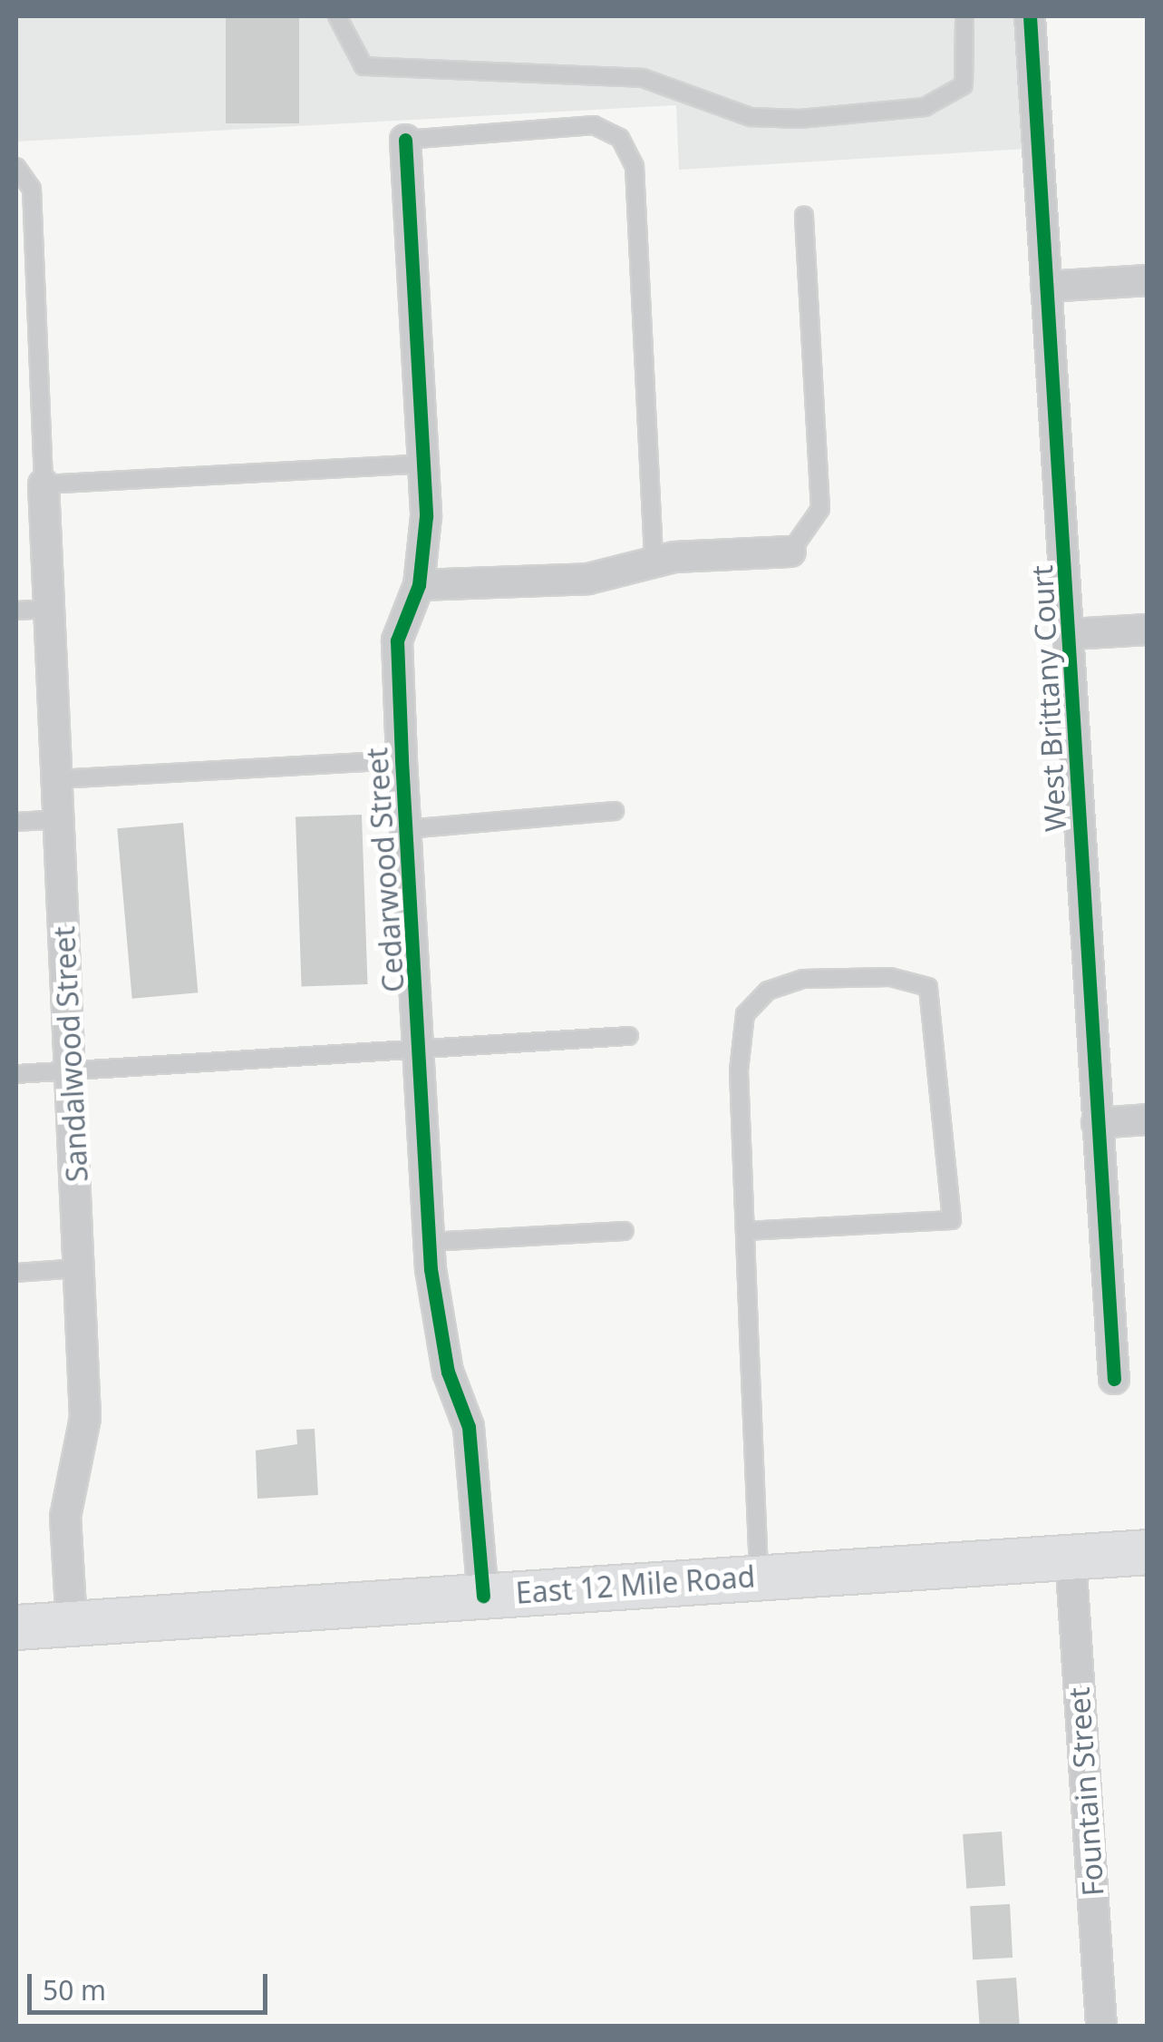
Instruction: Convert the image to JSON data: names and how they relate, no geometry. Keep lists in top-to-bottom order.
{
  "streets": {
    "main road": ["East 12 Mile Road"],
    "street": [
      "West Brittany Court",
      "Cedarwood Street",
      "Sandalwood Street",
      "Fountain Street"
    ]
  },
  "crossings": [
    ["Cedarwood Street", "East 12 Mile Road"],
    ["Sandalwood Street", "East 12 Mile Road"],
    ["East 12 Mile Road", "Fountain Street"]
  ],
  "scale_bar": "50 m"
}
